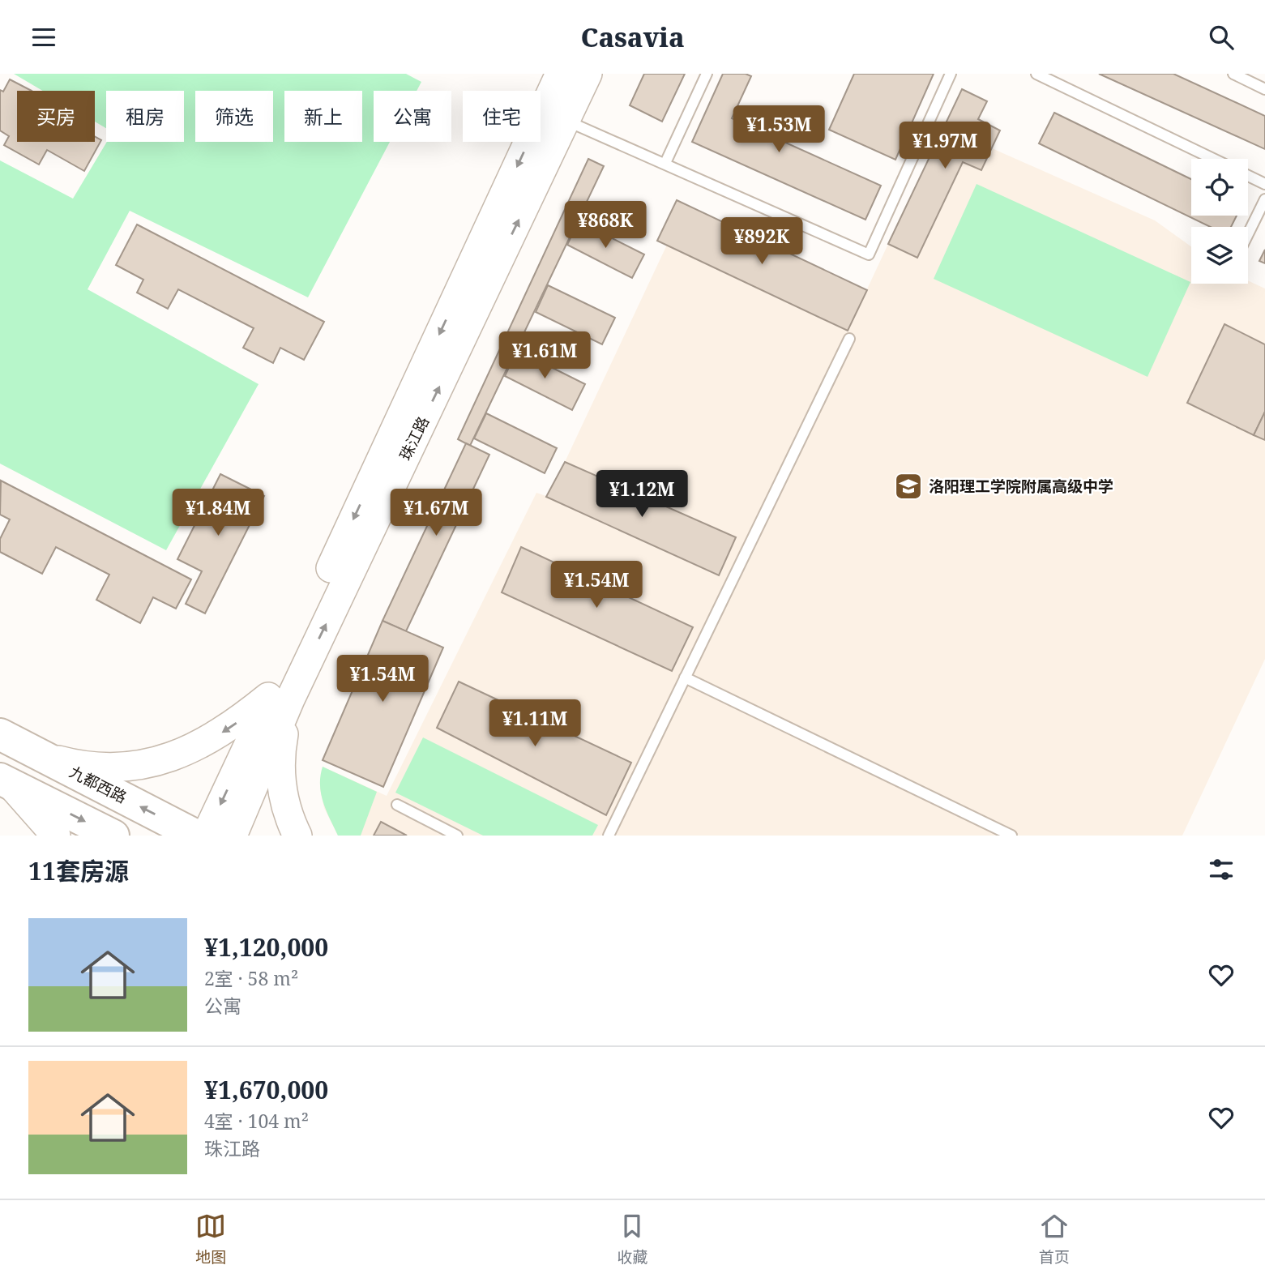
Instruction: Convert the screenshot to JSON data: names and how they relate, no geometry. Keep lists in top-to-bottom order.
{
  "streets": {
    "main road": ["珠江路", "九都西路"]
  },
  "places": {
    "school or university": ["洛阳理工学院附属高级中学"]
  },
  "page": {
    "header": "Casavia",
    "chip": [
      "买房",
      "租房",
      "筛选",
      "新上",
      "公寓",
      "住宅"
    ],
    "price": [
      "¥1.53M",
      "¥1.97M",
      "¥868K",
      "¥892K",
      "¥1.61M",
      "¥1.12M",
      "¥1.84M",
      "¥1.67M",
      "¥1.54M",
      "¥1.54M",
      "¥1.11M"
    ],
    "heading": "11套房源",
    "list": [
      {
        "name": "¥1,120,000",
        "note": "2室 · 58 m² · 公寓"
      },
      {
        "name": "¥1,670,000",
        "note": "4室 · 104 m² · 珠江路"
      }
    ],
    "tabs": ["地图", "收藏", "首页"]
  }
}
